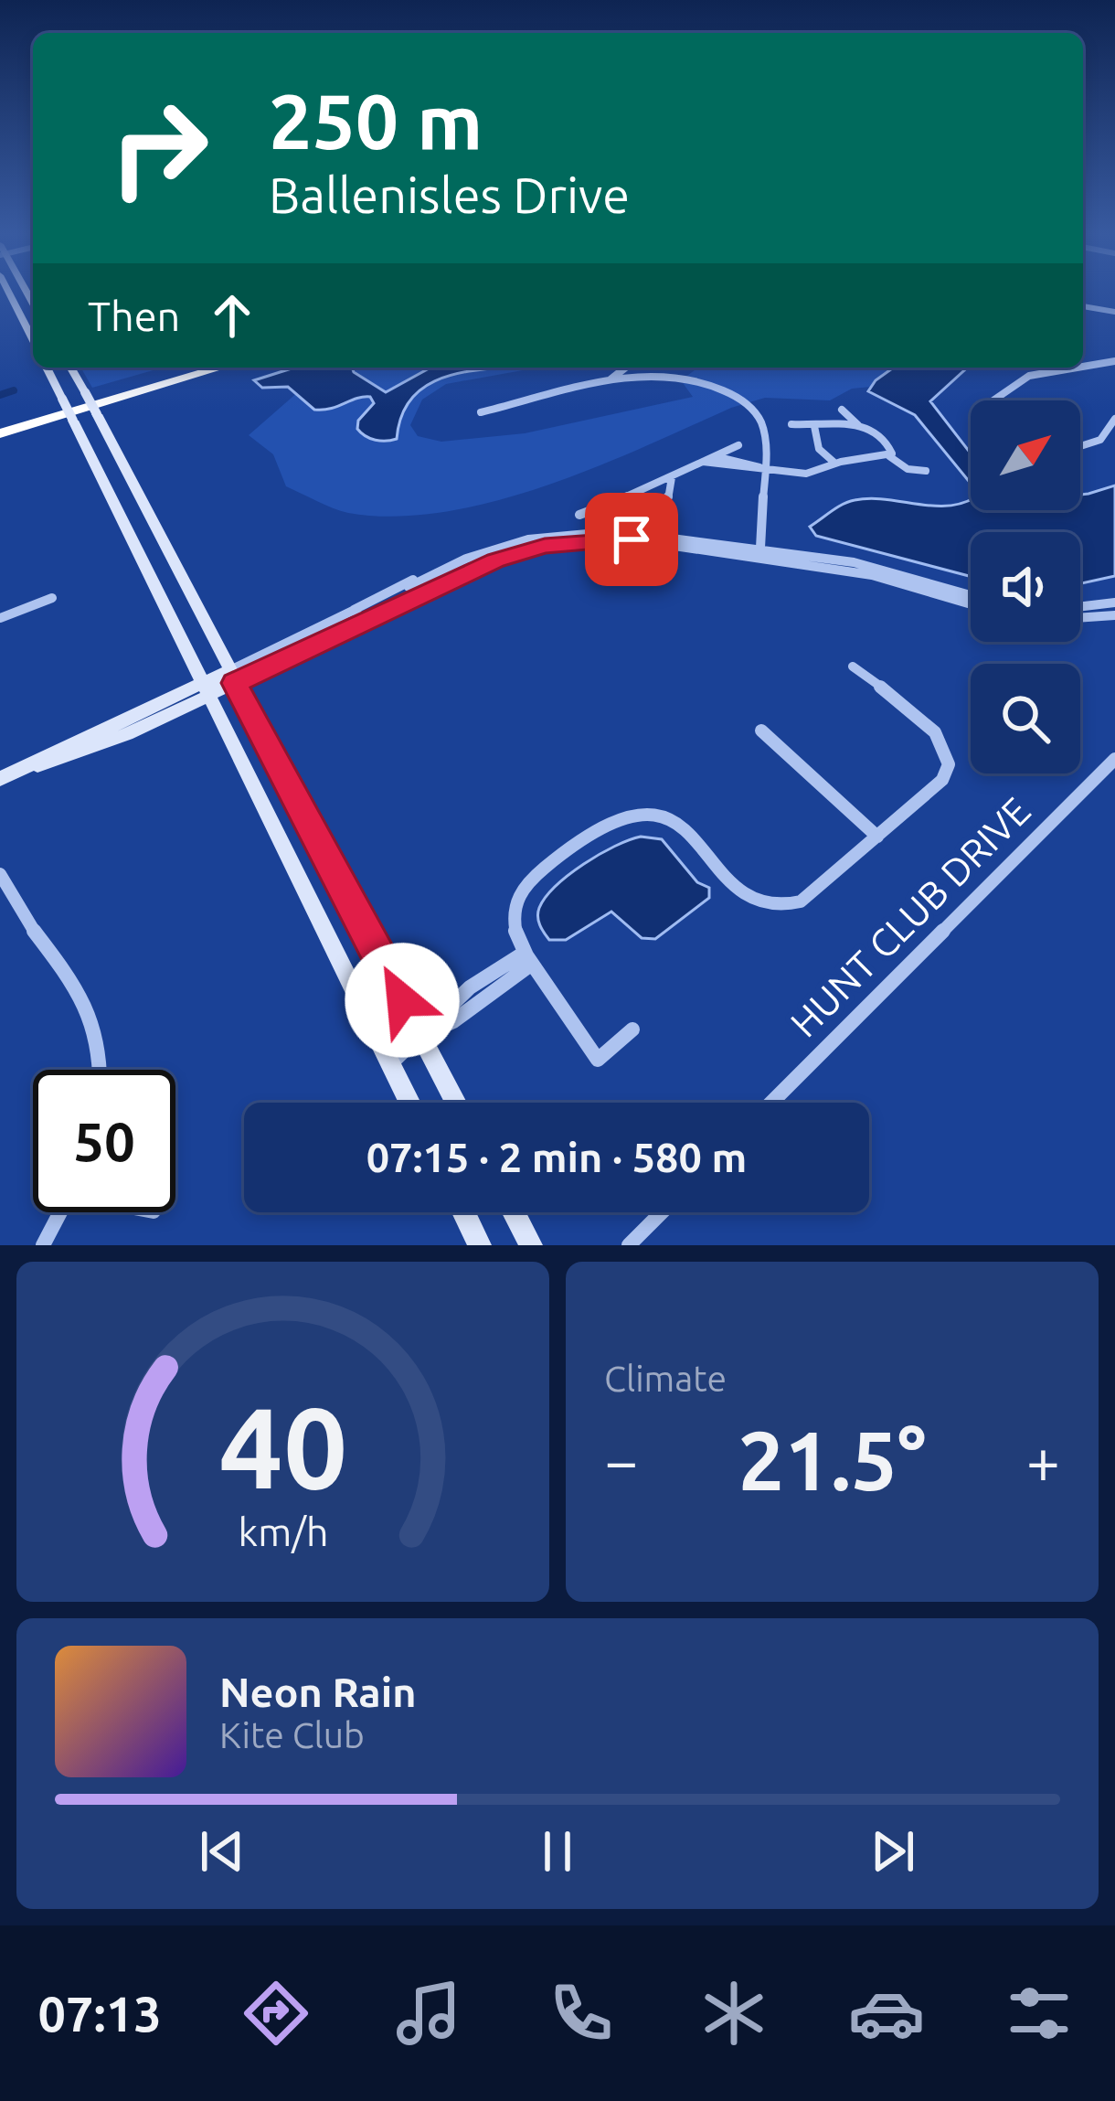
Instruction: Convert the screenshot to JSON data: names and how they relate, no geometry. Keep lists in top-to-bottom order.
{
  "streets": {
    "street": ["HUNT CLUB DRIVE"]
  },
  "north": "top right",
  "page": {
    "turn": ["250 m", "Ballenisles Drive"],
    "then": "Then",
    "limit": "50",
    "trip": "07:15 · 2 min · 580 m",
    "tile": "Climate",
    "heat": ["−", "21.5°", "+"],
    "song": ["Neon Rain", "Kite Club"],
    "tabs": "07:13",
    "gauge": ["40", "km/h"]
  }
}
